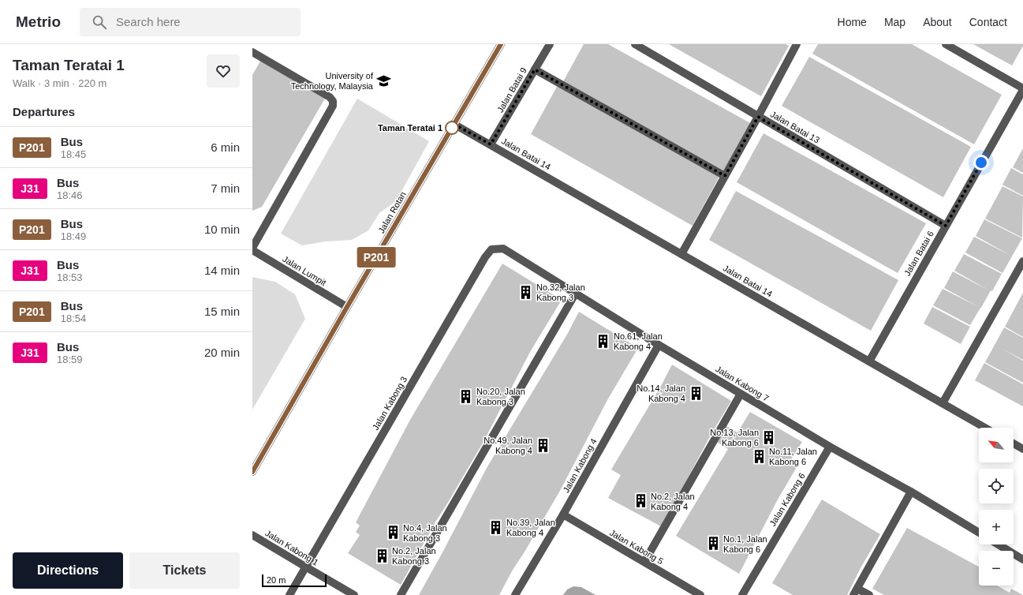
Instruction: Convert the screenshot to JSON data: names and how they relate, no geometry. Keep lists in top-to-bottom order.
{
  "streets": {
    "street": [
      "Jalan Batai 9",
      "Jalan Batai 13",
      "Jalan Batai 14",
      "Jalan Rotan",
      "Jalan Batai 6",
      "Jalan Lumpit",
      "Jalan Kabong 7",
      "Jalan Kabong 3",
      "Jalan Kabong 4",
      "Jalan Kabong 6",
      "Jalan Kabong 5",
      "Jalan Kabong 1"
    ]
  },
  "crossings": [
    ["Jalan Batai 9", "Jalan Batai 14"],
    ["Jalan Batai 13", "Jalan Batai 6"],
    ["Jalan Batai 14", "Jalan Rotan"],
    ["Jalan Batai 14", "Jalan Batai 6"],
    ["Jalan Rotan", "Jalan Lumpit"],
    ["Jalan Kabong 7", "Jalan Kabong 3"],
    ["Jalan Kabong 7", "Jalan Kabong 4"],
    ["Jalan Kabong 7", "Jalan Kabong 6"],
    ["Jalan Kabong 3", "Jalan Kabong 1"],
    ["Jalan Kabong 4", "Jalan Kabong 5"]
  ],
  "places": {
    "school or university": ["University of Technology, Malaysia"],
    "other": ["Taman Teratai 1"],
    "building": [
      "No.32, Jalan Kabong 3",
      "No.61, Jalan Kabong 4",
      "No.14, Jalan Kabong 4",
      "No.20, Jalan Kabong 3",
      "No.13, Jalan Kabong 6",
      "No.49, Jalan Kabong 4",
      "No.11, Jalan Kabong 6",
      "No.2, Jalan Kabong 4",
      "No.39, Jalan Kabong 4",
      "No.4, Jalan Kabong 3",
      "No.1, Jalan Kabong 6",
      "No.2, Jalan Kabong 3"
    ]
  },
  "lines": ["bus line P201"],
  "scale_bar": "20 m",
  "north": "top left",
  "page": {
    "header": "Metrio",
    "search": "Search here",
    "nav": [
      "Home",
      "Map",
      "About",
      "Contact"
    ],
    "heading": [
      ["Taman Teratai 1", "Walk · 3 min · 220 m"],
      "Departures"
    ],
    "on_map": "P201",
    "list": [
      {
        "mark": "P201",
        "name": "Bus",
        "note": "18:45",
        "value": "6 min"
      },
      {
        "mark": "J31",
        "name": "Bus",
        "note": "18:46",
        "value": "7 min"
      },
      {
        "mark": "P201",
        "name": "Bus",
        "note": "18:49",
        "value": "10 min"
      },
      {
        "mark": "J31",
        "name": "Bus",
        "note": "18:53",
        "value": "14 min"
      },
      {
        "mark": "P201",
        "name": "Bus",
        "note": "18:54",
        "value": "15 min"
      },
      {
        "mark": "J31",
        "name": "Bus",
        "note": "18:59",
        "value": "20 min"
      }
    ],
    "map_buttons": ["+", "−"],
    "buttons": ["Directions", "Tickets"],
    "scale": "20 m"
  }
}
